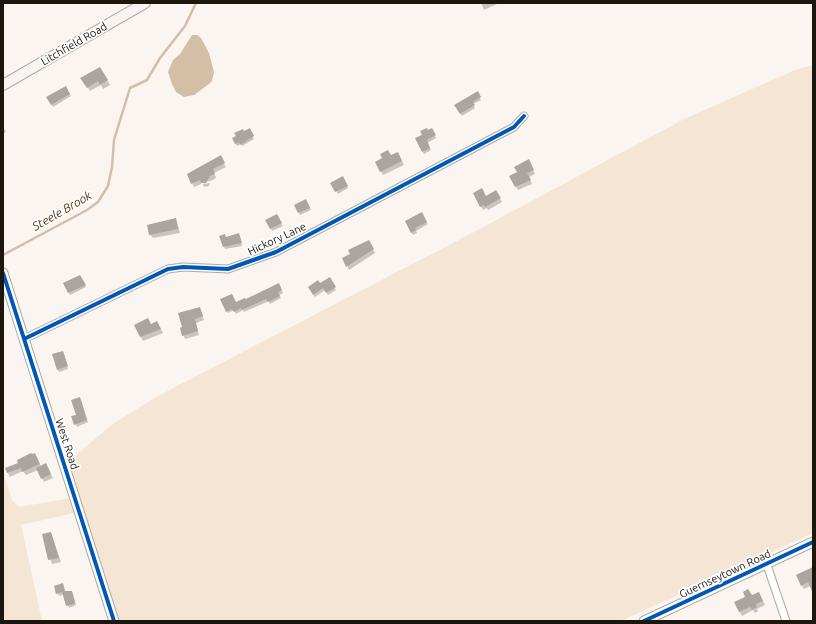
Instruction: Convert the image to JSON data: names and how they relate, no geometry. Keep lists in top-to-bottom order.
{
  "streets": {
    "main road": ["Litchfield Road"],
    "street": ["Hickory Lane", "West Road", "Guernseytown Road"]
  },
  "crossings": [
    ["Hickory Lane", "West Road"]
  ],
  "water": ["Steele Brook"]
}
